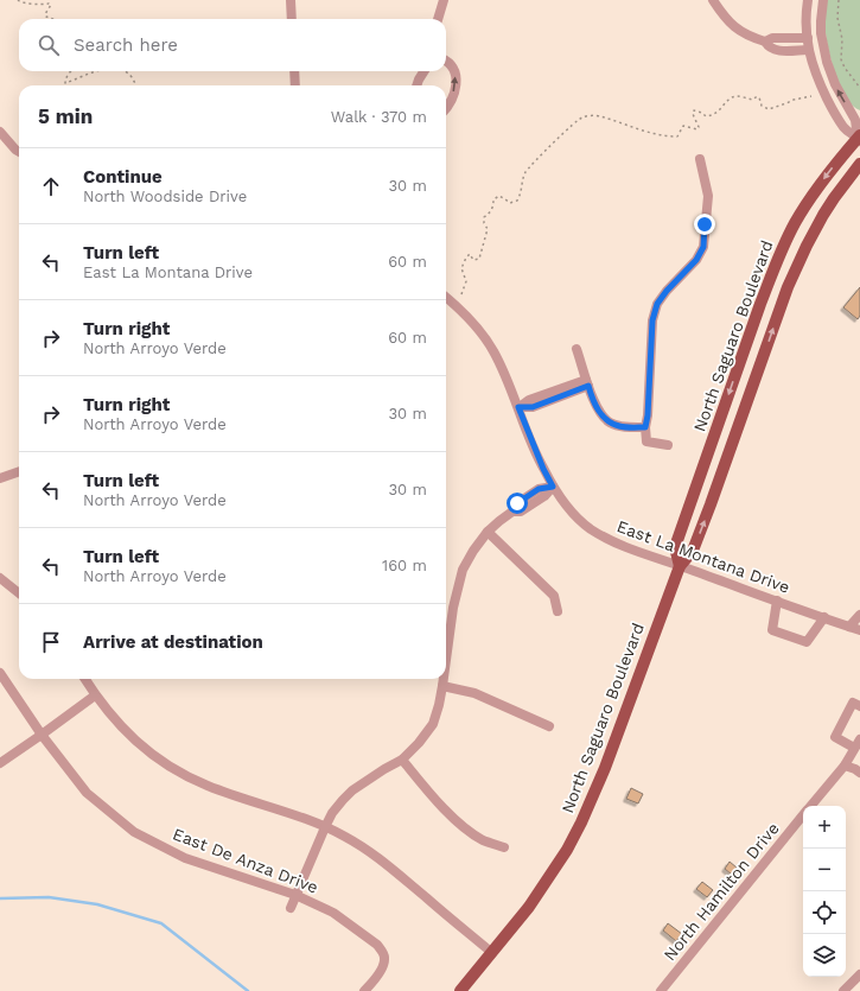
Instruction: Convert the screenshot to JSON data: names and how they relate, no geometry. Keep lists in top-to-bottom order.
{
  "streets": {
    "main road": ["North Saguaro Boulevard"],
    "street": ["East La Montana Drive", "East De Anza Drive", "North Hamilton Drive"]
  },
  "crossings": [
    ["North Saguaro Boulevard", "East La Montana Drive"]
  ],
  "page": {
    "search": "Search here",
    "heading": ["5 min", "Walk · 370 m"],
    "list": [
      ["Continue", "North Woodside Drive", "30 m"],
      ["Turn left", "East La Montana Drive", "60 m"],
      ["Turn right", "North Arroyo Verde", "60 m"],
      ["Turn right", "North Arroyo Verde", "30 m"],
      ["Turn left", "North Arroyo Verde", "30 m"],
      ["Turn left", "North Arroyo Verde", "160 m"],
      "Arrive at destination"
    ],
    "map_buttons": ["+", "−"]
  }
}
